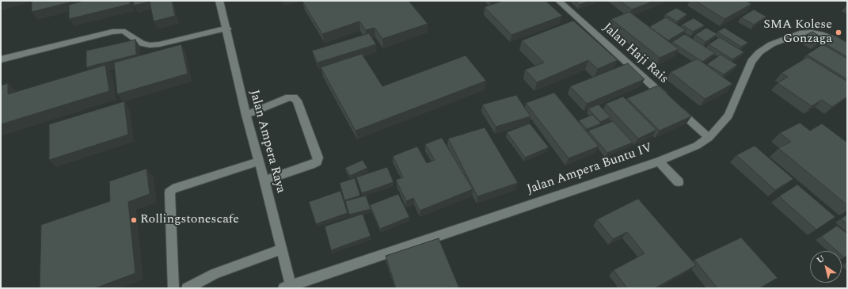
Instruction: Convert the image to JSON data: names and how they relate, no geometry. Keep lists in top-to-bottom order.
{
  "streets": {
    "street": ["Jalan Haji Rais", "Jalan Ampera Raya", "Jalan Ampera Buntu IV"]
  },
  "crossings": [
    ["Jalan Haji Rais", "Jalan Ampera Buntu IV"],
    ["Jalan Ampera Raya", "Jalan Ampera Buntu IV"]
  ],
  "places": ["SMA Kolese Gonzaga", "Rollingstonescafe"],
  "north": "top left"
}
